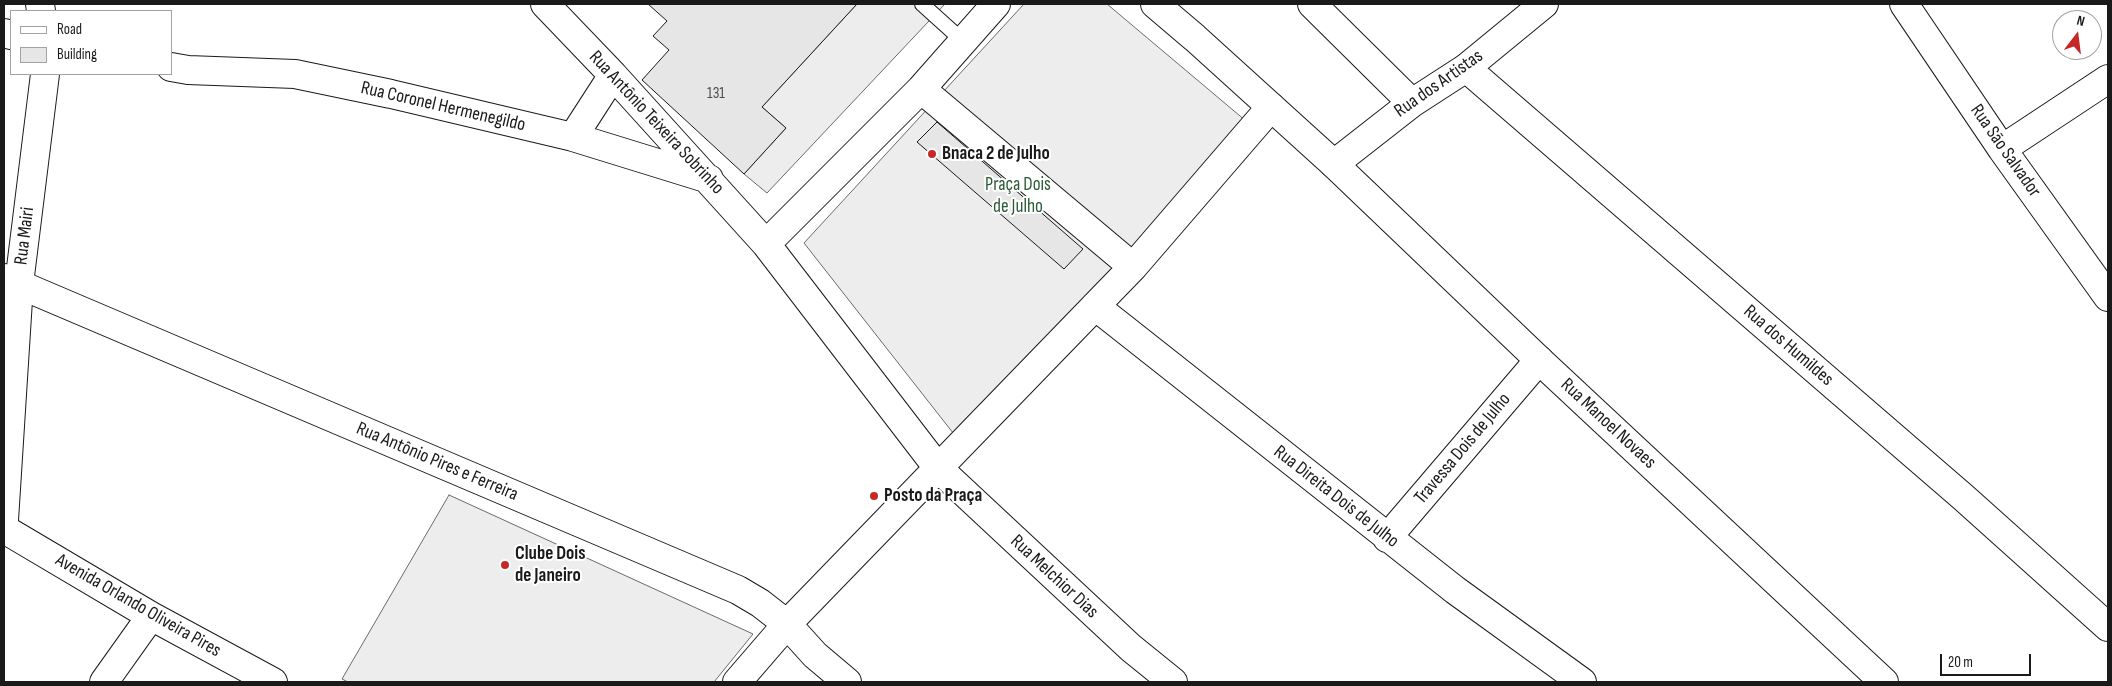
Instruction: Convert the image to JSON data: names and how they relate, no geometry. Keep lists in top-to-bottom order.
{
  "streets": {
    "street": [
      "Rua dos Artistas",
      "Rua Coronel Hermenegildo",
      "Rua Antônio Teixeira Sobrinho",
      "Rua São Salvador",
      "Rua Mairi",
      "Rua dos Humildes",
      "Rua Manoel Novaes",
      "Travessa Dois de Julho",
      "Rua Antônio Pires e Ferreira",
      "Rua Direita Dois de Julho",
      "Rua Melchior Dias",
      "Avenida Orlando Oliveira Pires"
    ]
  },
  "crossings": [
    ["Rua dos Artistas", "Rua dos Humildes"],
    ["Rua dos Artistas", "Rua Manoel Novaes"],
    ["Rua Coronel Hermenegildo", "Rua Antônio Teixeira Sobrinho"],
    ["Rua Mairi", "Rua Antônio Pires e Ferreira"],
    ["Rua Manoel Novaes", "Travessa Dois de Julho"],
    ["Travessa Dois de Julho", "Rua Direita Dois de Julho"]
  ],
  "parks": ["Praça Dois de Julho"],
  "places": ["Bnaca 2 de Julho", "Posto da Praça", "Clube Dois de Janeiro"],
  "house_numbers": ["131"],
  "legend": ["Road", "Building"],
  "scale_bar": "20 m",
  "north": "top"
}
